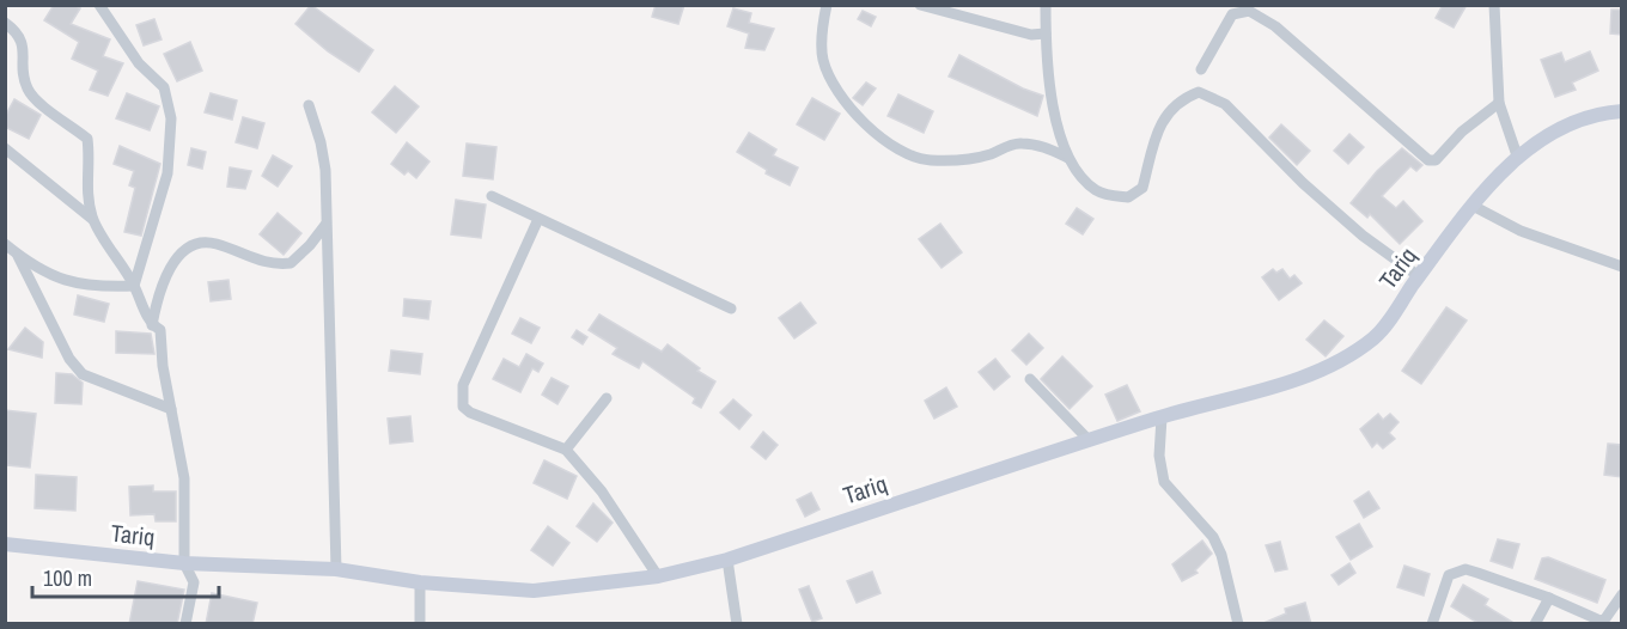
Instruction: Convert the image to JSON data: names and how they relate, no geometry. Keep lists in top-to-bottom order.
{
  "streets": {
    "main road": ["Tariq"]
  },
  "scale_bar": "100 m"
}
